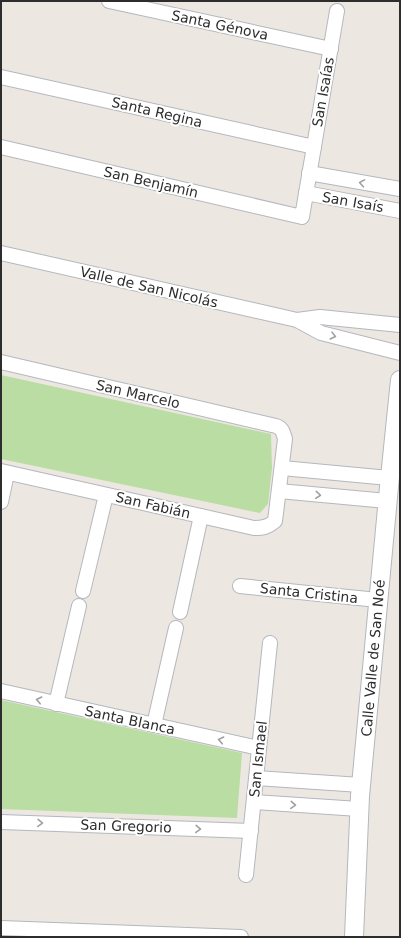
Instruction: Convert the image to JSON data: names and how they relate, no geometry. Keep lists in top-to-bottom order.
{
  "streets": {
    "street": [
      "Santa Génova",
      "San Isaías",
      "Santa Regina",
      "San Benjamín",
      "San Isaís",
      "Valle de San Nicolás",
      "San Marcelo",
      "San Fabián",
      "Santa Cristina",
      "Calle Valle de San Noé",
      "Santa Blanca",
      "San Ismael",
      "San Gregorio"
    ]
  },
  "crossings": [
    ["Santa Génova", "San Isaías"],
    ["San Isaías", "Santa Regina"],
    ["San Isaías", "San Benjamín"],
    ["San Isaías", "San Isaís"],
    ["San Marcelo", "San Fabián"],
    ["Santa Cristina", "Calle Valle de San Noé"],
    ["Santa Blanca", "San Ismael"],
    ["San Ismael", "San Gregorio"]
  ],
  "one_way": ["Santa Blanca"]
}
